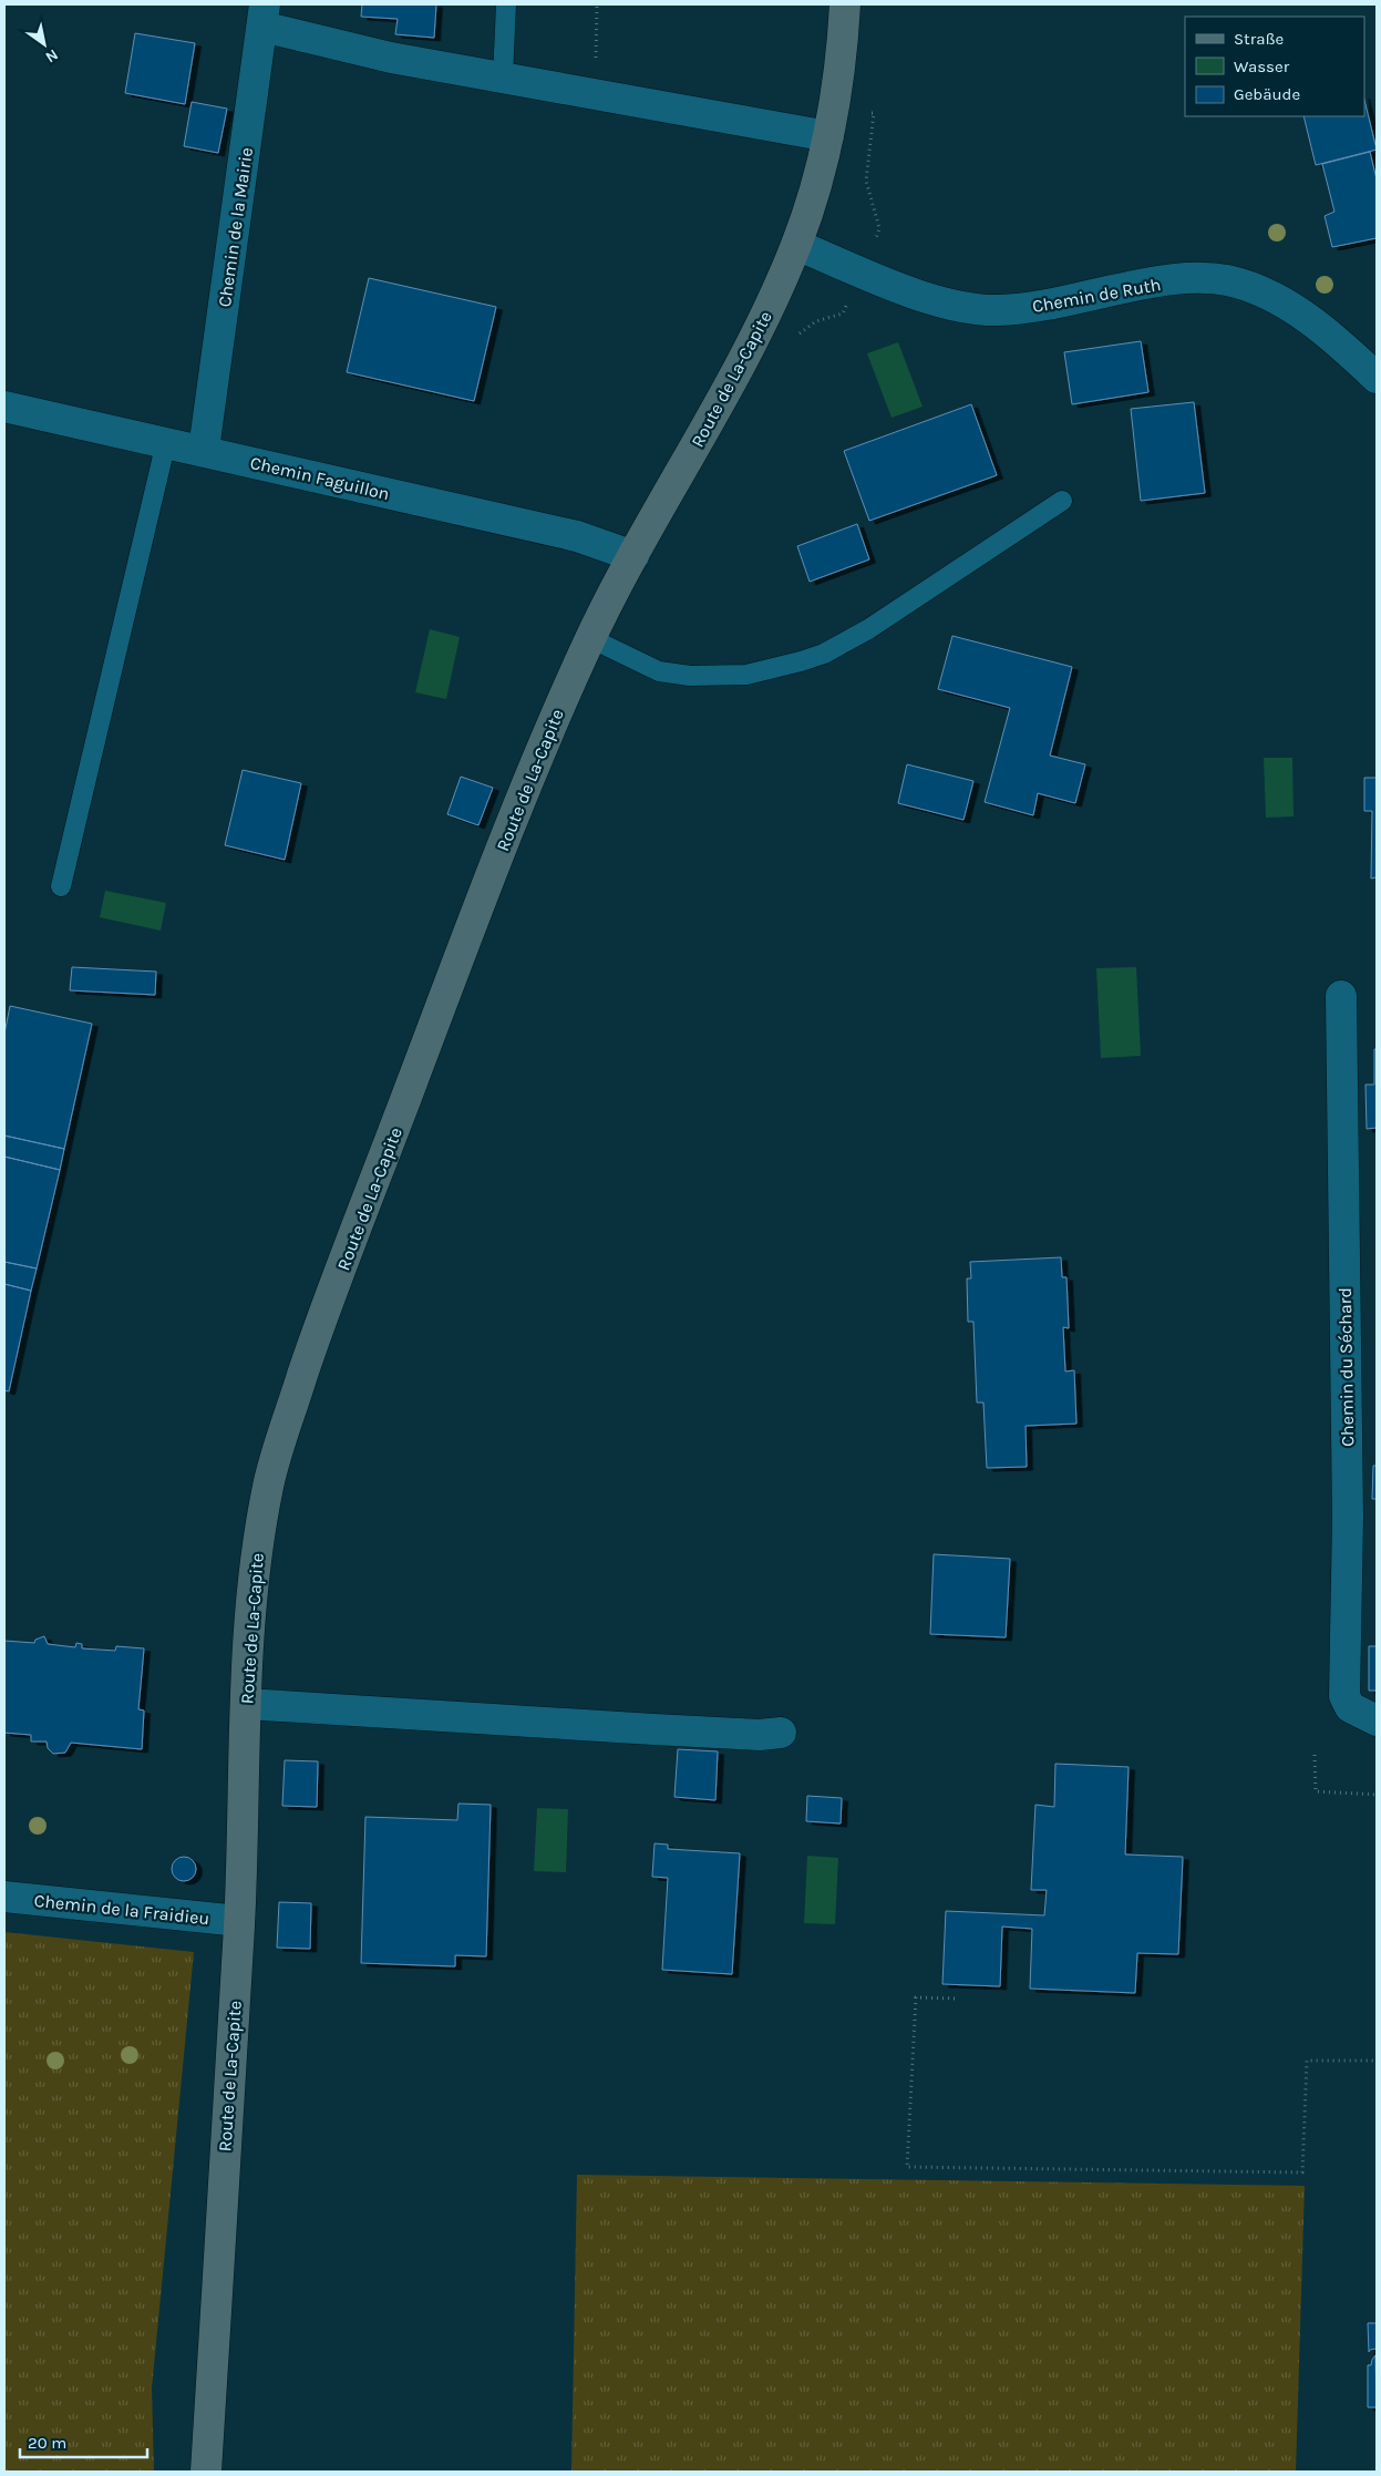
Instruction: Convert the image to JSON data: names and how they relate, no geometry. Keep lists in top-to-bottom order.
{
  "streets": {
    "street": [
      "Chemin de la Mairie",
      "Chemin de Ruth",
      "Route de La-Capite",
      "Chemin Faguillon",
      "Chemin du Séchard",
      "Chemin de la Fraidieu"
    ]
  },
  "crossings": [
    ["Chemin de la Mairie", "Chemin Faguillon"],
    ["Chemin de Ruth", "Route de La-Capite"],
    ["Route de La-Capite", "Chemin Faguillon"],
    ["Route de La-Capite", "Chemin de la Fraidieu"]
  ],
  "legend": ["Straße", "Wasser", "Gebäude"],
  "scale_bar": "20 m",
  "north": "bottom right"
}
